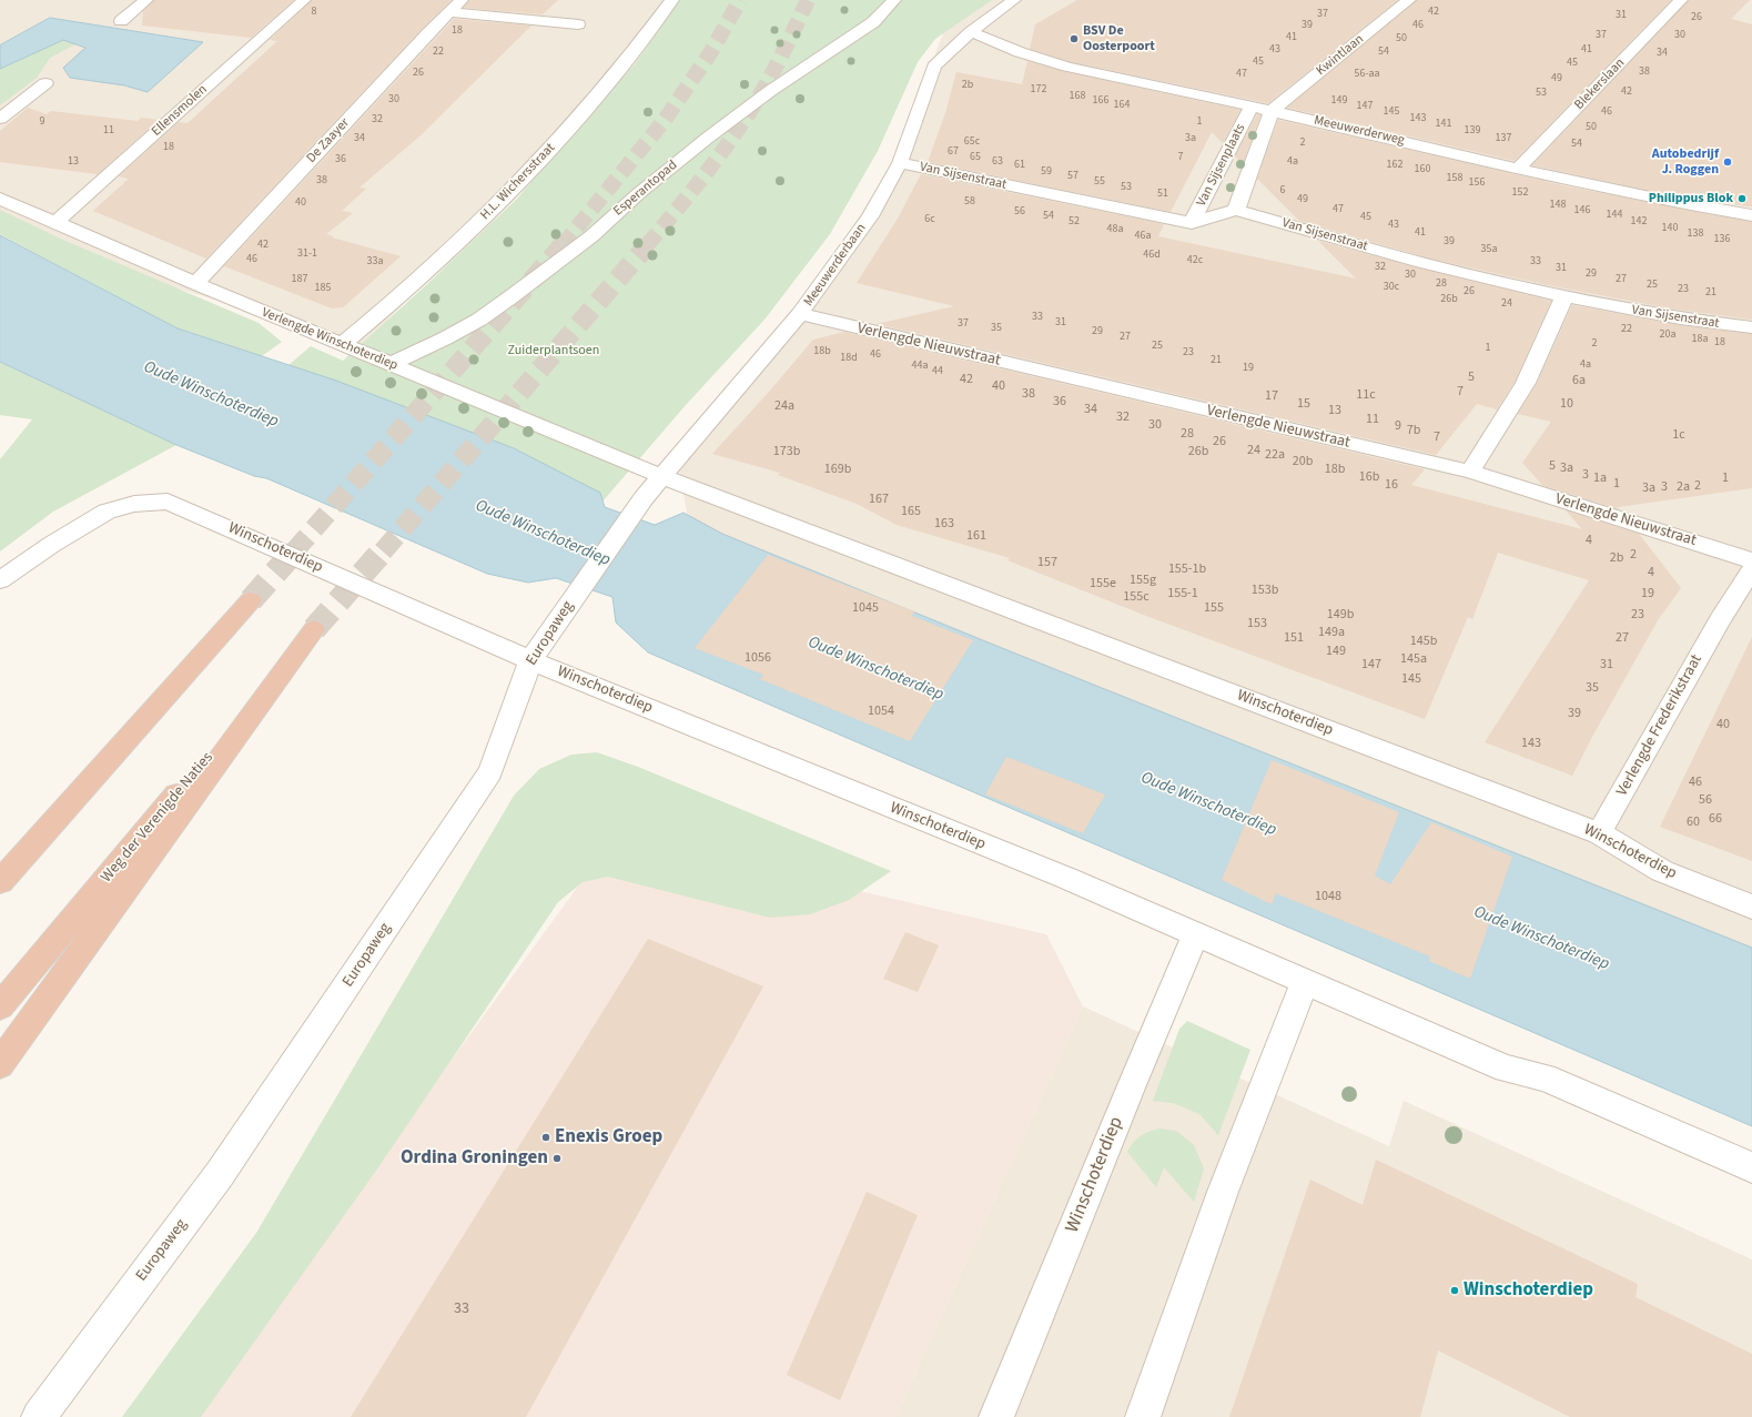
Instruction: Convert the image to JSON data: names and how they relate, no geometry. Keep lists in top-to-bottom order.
{
  "streets": {
    "highway": ["Weg der Verenigde Naties"],
    "street": [
      "Kwintlaan",
      "Blekerslaan",
      "Ellensmolen",
      "Meeuwerderweg",
      "De Zaayer",
      "Van Sijsenplaats",
      "Van Sijsenstraat",
      "H.L. Wichersstraat",
      "Esperantopad",
      "Meeuwerderbaan",
      "Verlengde Winschoterdiep",
      "Verlengde Nieuwstraat",
      "Winschoterdiep",
      "Europaweg",
      "Verlengde Frederikstraat"
    ]
  },
  "crossings": [
    ["Kwintlaan", "Meeuwerderweg"],
    ["Kwintlaan", "Van Sijsenplaats"],
    ["Blekerslaan", "Meeuwerderweg"],
    ["Ellensmolen", "Verlengde Winschoterdiep"],
    ["Meeuwerderweg", "Van Sijsenplaats"],
    ["Meeuwerderweg", "Meeuwerderbaan"],
    ["De Zaayer", "Verlengde Winschoterdiep"],
    ["Van Sijsenplaats", "Van Sijsenstraat"],
    ["Van Sijsenstraat", "Meeuwerderbaan"],
    ["H.L. Wichersstraat", "Verlengde Winschoterdiep"],
    ["Esperantopad", "Verlengde Winschoterdiep"],
    ["Meeuwerderbaan", "Verlengde Winschoterdiep"],
    ["Meeuwerderbaan", "Verlengde Nieuwstraat"],
    ["Meeuwerderbaan", "Winschoterdiep"],
    ["Meeuwerderbaan", "Europaweg"],
    ["Verlengde Winschoterdiep", "Winschoterdiep"],
    ["Verlengde Winschoterdiep", "Europaweg"],
    ["Winschoterdiep", "Europaweg"],
    ["Winschoterdiep", "Verlengde Frederikstraat"]
  ],
  "water": ["Oude Winschoterdiep"],
  "parks": ["Zuiderplantsoen"],
  "places": [
    "BSV De Oosterpoort",
    "Autobedrijf J. Roggen",
    "Philippus Blok",
    "Enexis Groep",
    "Ordina Groningen",
    "Winschoterdiep"
  ],
  "house_numbers": [
    "8",
    "42",
    "37",
    "31",
    "26",
    "39",
    "46",
    "18",
    "37",
    "30",
    "41",
    "50",
    "43",
    "41",
    "22",
    "54",
    "34",
    "45",
    "45",
    "38",
    "26",
    "47",
    "56-aa",
    "49",
    "2b",
    "172",
    "42",
    "53",
    "168",
    "30",
    "166",
    "149",
    "164",
    "147",
    "145",
    "46",
    "143",
    "32",
    "9",
    "1",
    "141",
    "50",
    "11",
    "139",
    "34",
    "3a",
    "137",
    "65c",
    "2",
    "54",
    "18",
    "67",
    "65",
    "7",
    "36",
    "13",
    "63",
    "4a",
    "61",
    "162",
    "160",
    "59",
    "57",
    "158",
    "38",
    "55",
    "156",
    "53",
    "6",
    "152",
    "51",
    "49",
    "58",
    "40",
    "148",
    "47",
    "146",
    "56",
    "144",
    "54",
    "45",
    "6c",
    "52",
    "142",
    "43",
    "140",
    "48a",
    "41",
    "138",
    "46a",
    "136",
    "39",
    "42",
    "35a",
    "31-1",
    "46d",
    "46",
    "42c",
    "33a",
    "33",
    "32",
    "31",
    "29",
    "30",
    "187",
    "27",
    "28",
    "25",
    "30c",
    "185",
    "23",
    "26",
    "21",
    "26b",
    "24",
    "33",
    "31",
    "37",
    "35",
    "22",
    "29",
    "20a",
    "27",
    "18a",
    "18",
    "2",
    "25",
    "1",
    "18b",
    "23",
    "46",
    "18d",
    "21",
    "4a",
    "44a",
    "19",
    "44",
    "5",
    "42",
    "6a",
    "40",
    "7",
    "38",
    "11c",
    "17",
    "36",
    "15",
    "10",
    "24a",
    "34",
    "13",
    "32",
    "11",
    "30",
    "9",
    "7b",
    "28",
    "1c",
    "7",
    "26",
    "24",
    "173b",
    "26b",
    "22a",
    "20b",
    "5",
    "3a",
    "169b",
    "18b",
    "3",
    "16b",
    "1a",
    "1",
    "1",
    "16",
    "2",
    "3",
    "2a",
    "3a",
    "167",
    "165",
    "163",
    "161",
    "4",
    "2",
    "2b",
    "157",
    "155-1b",
    "4",
    "155g",
    "155e",
    "153b",
    "155-1",
    "19",
    "155c",
    "1045",
    "155",
    "149b",
    "23",
    "153",
    "149a",
    "151",
    "27",
    "145b",
    "149",
    "1056",
    "145a",
    "147",
    "31",
    "145",
    "35",
    "1054",
    "39",
    "40",
    "143",
    "46",
    "56",
    "66",
    "60",
    "1048",
    "33"
  ]
}
